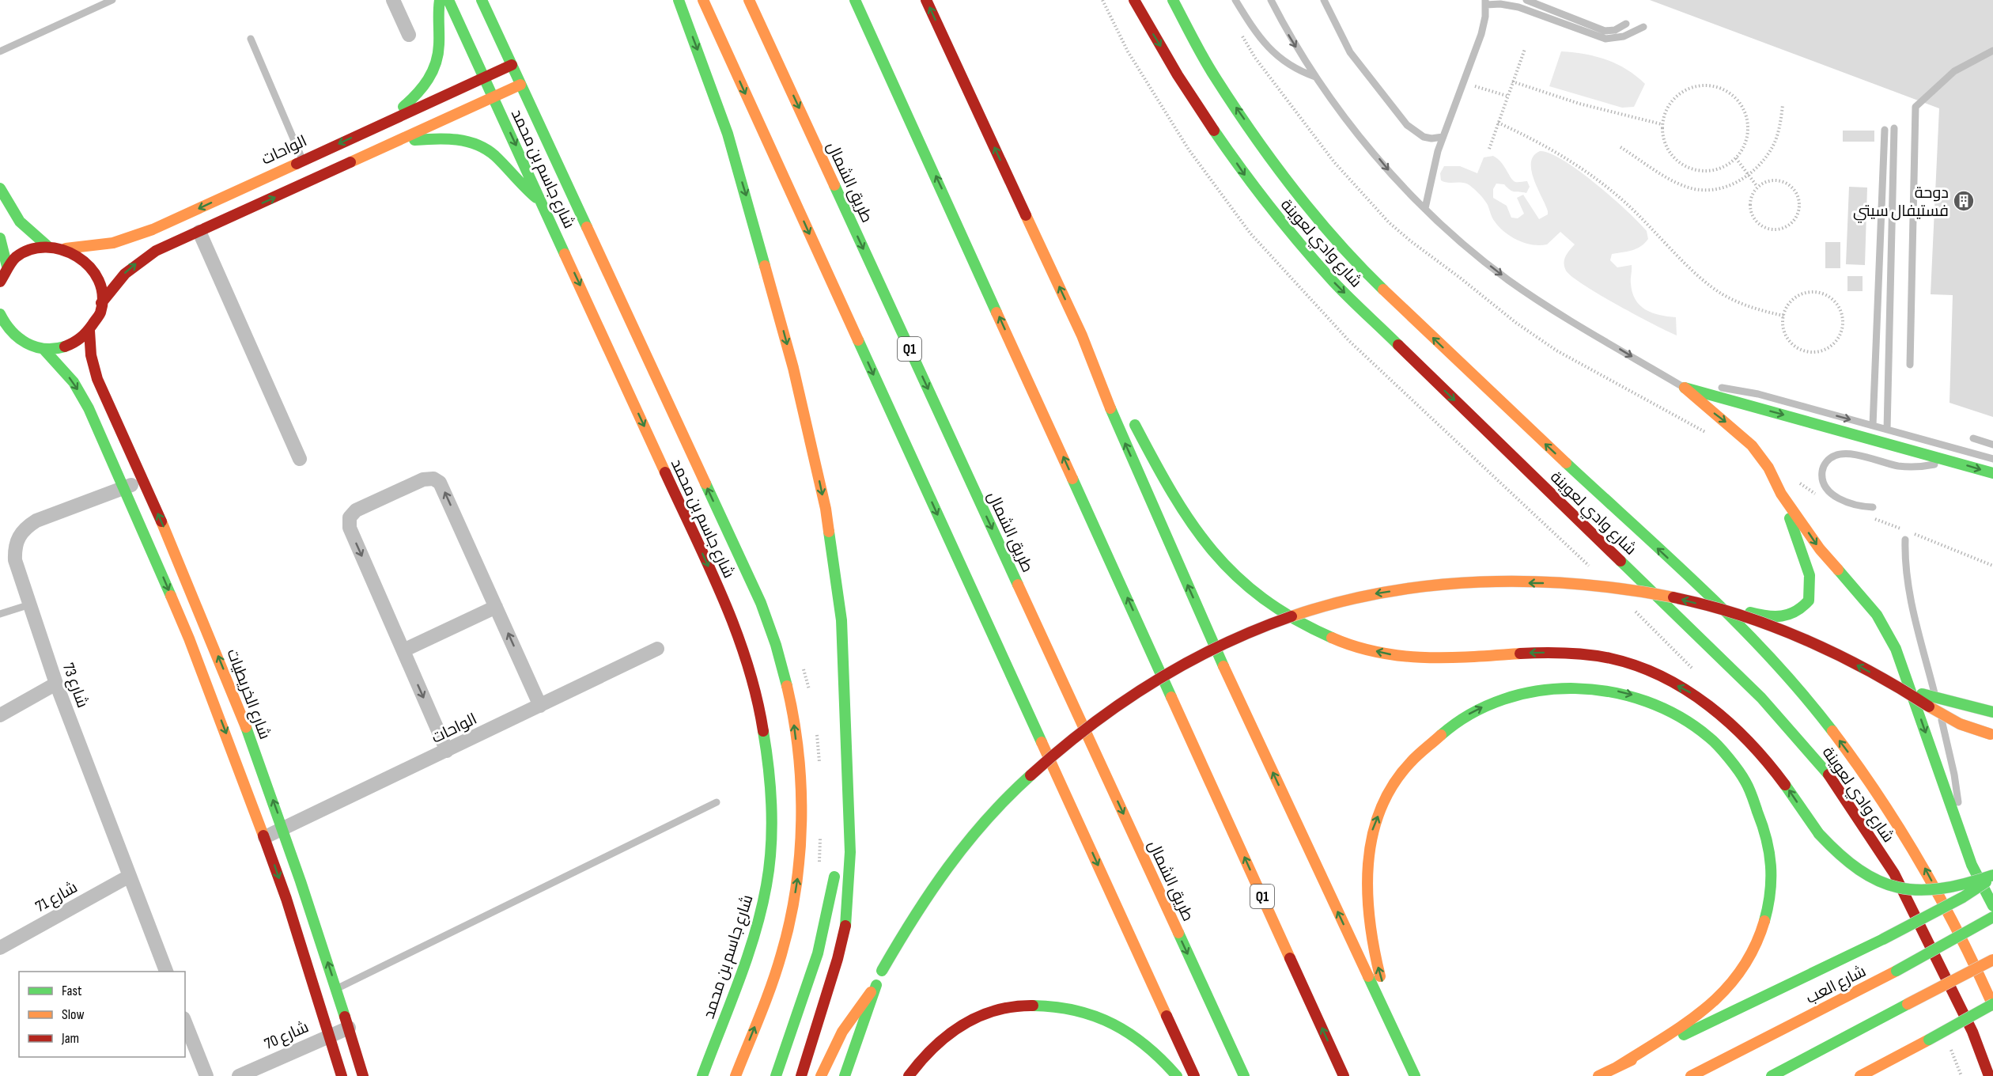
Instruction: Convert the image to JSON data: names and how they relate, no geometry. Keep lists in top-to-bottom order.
{
  "streets": {
    "main road": [
      "الواحات",
      "شارع جاسم بن محمد",
      "طريق الشمال",
      "شارع وادي لعوينة",
      "Q1",
      "شارع الخريطيات",
      "شارع العب"
    ],
    "street": ["شارع 73", "شارع 71", "شارع 70"]
  },
  "crossings": [
    ["الواحات", "شارع جاسم بن محمد"],
    ["الواحات", "شارع الخريطيات"],
    ["شارع 73", "شارع الخريطيات"],
    ["شارع 73", "شارع 71"],
    ["شارع الخريطيات", "شارع 70"]
  ],
  "places": {
    "building": ["دوحة فستيفال سيتي"]
  },
  "legend": ["Fast", "Slow", "Jam"]
}
